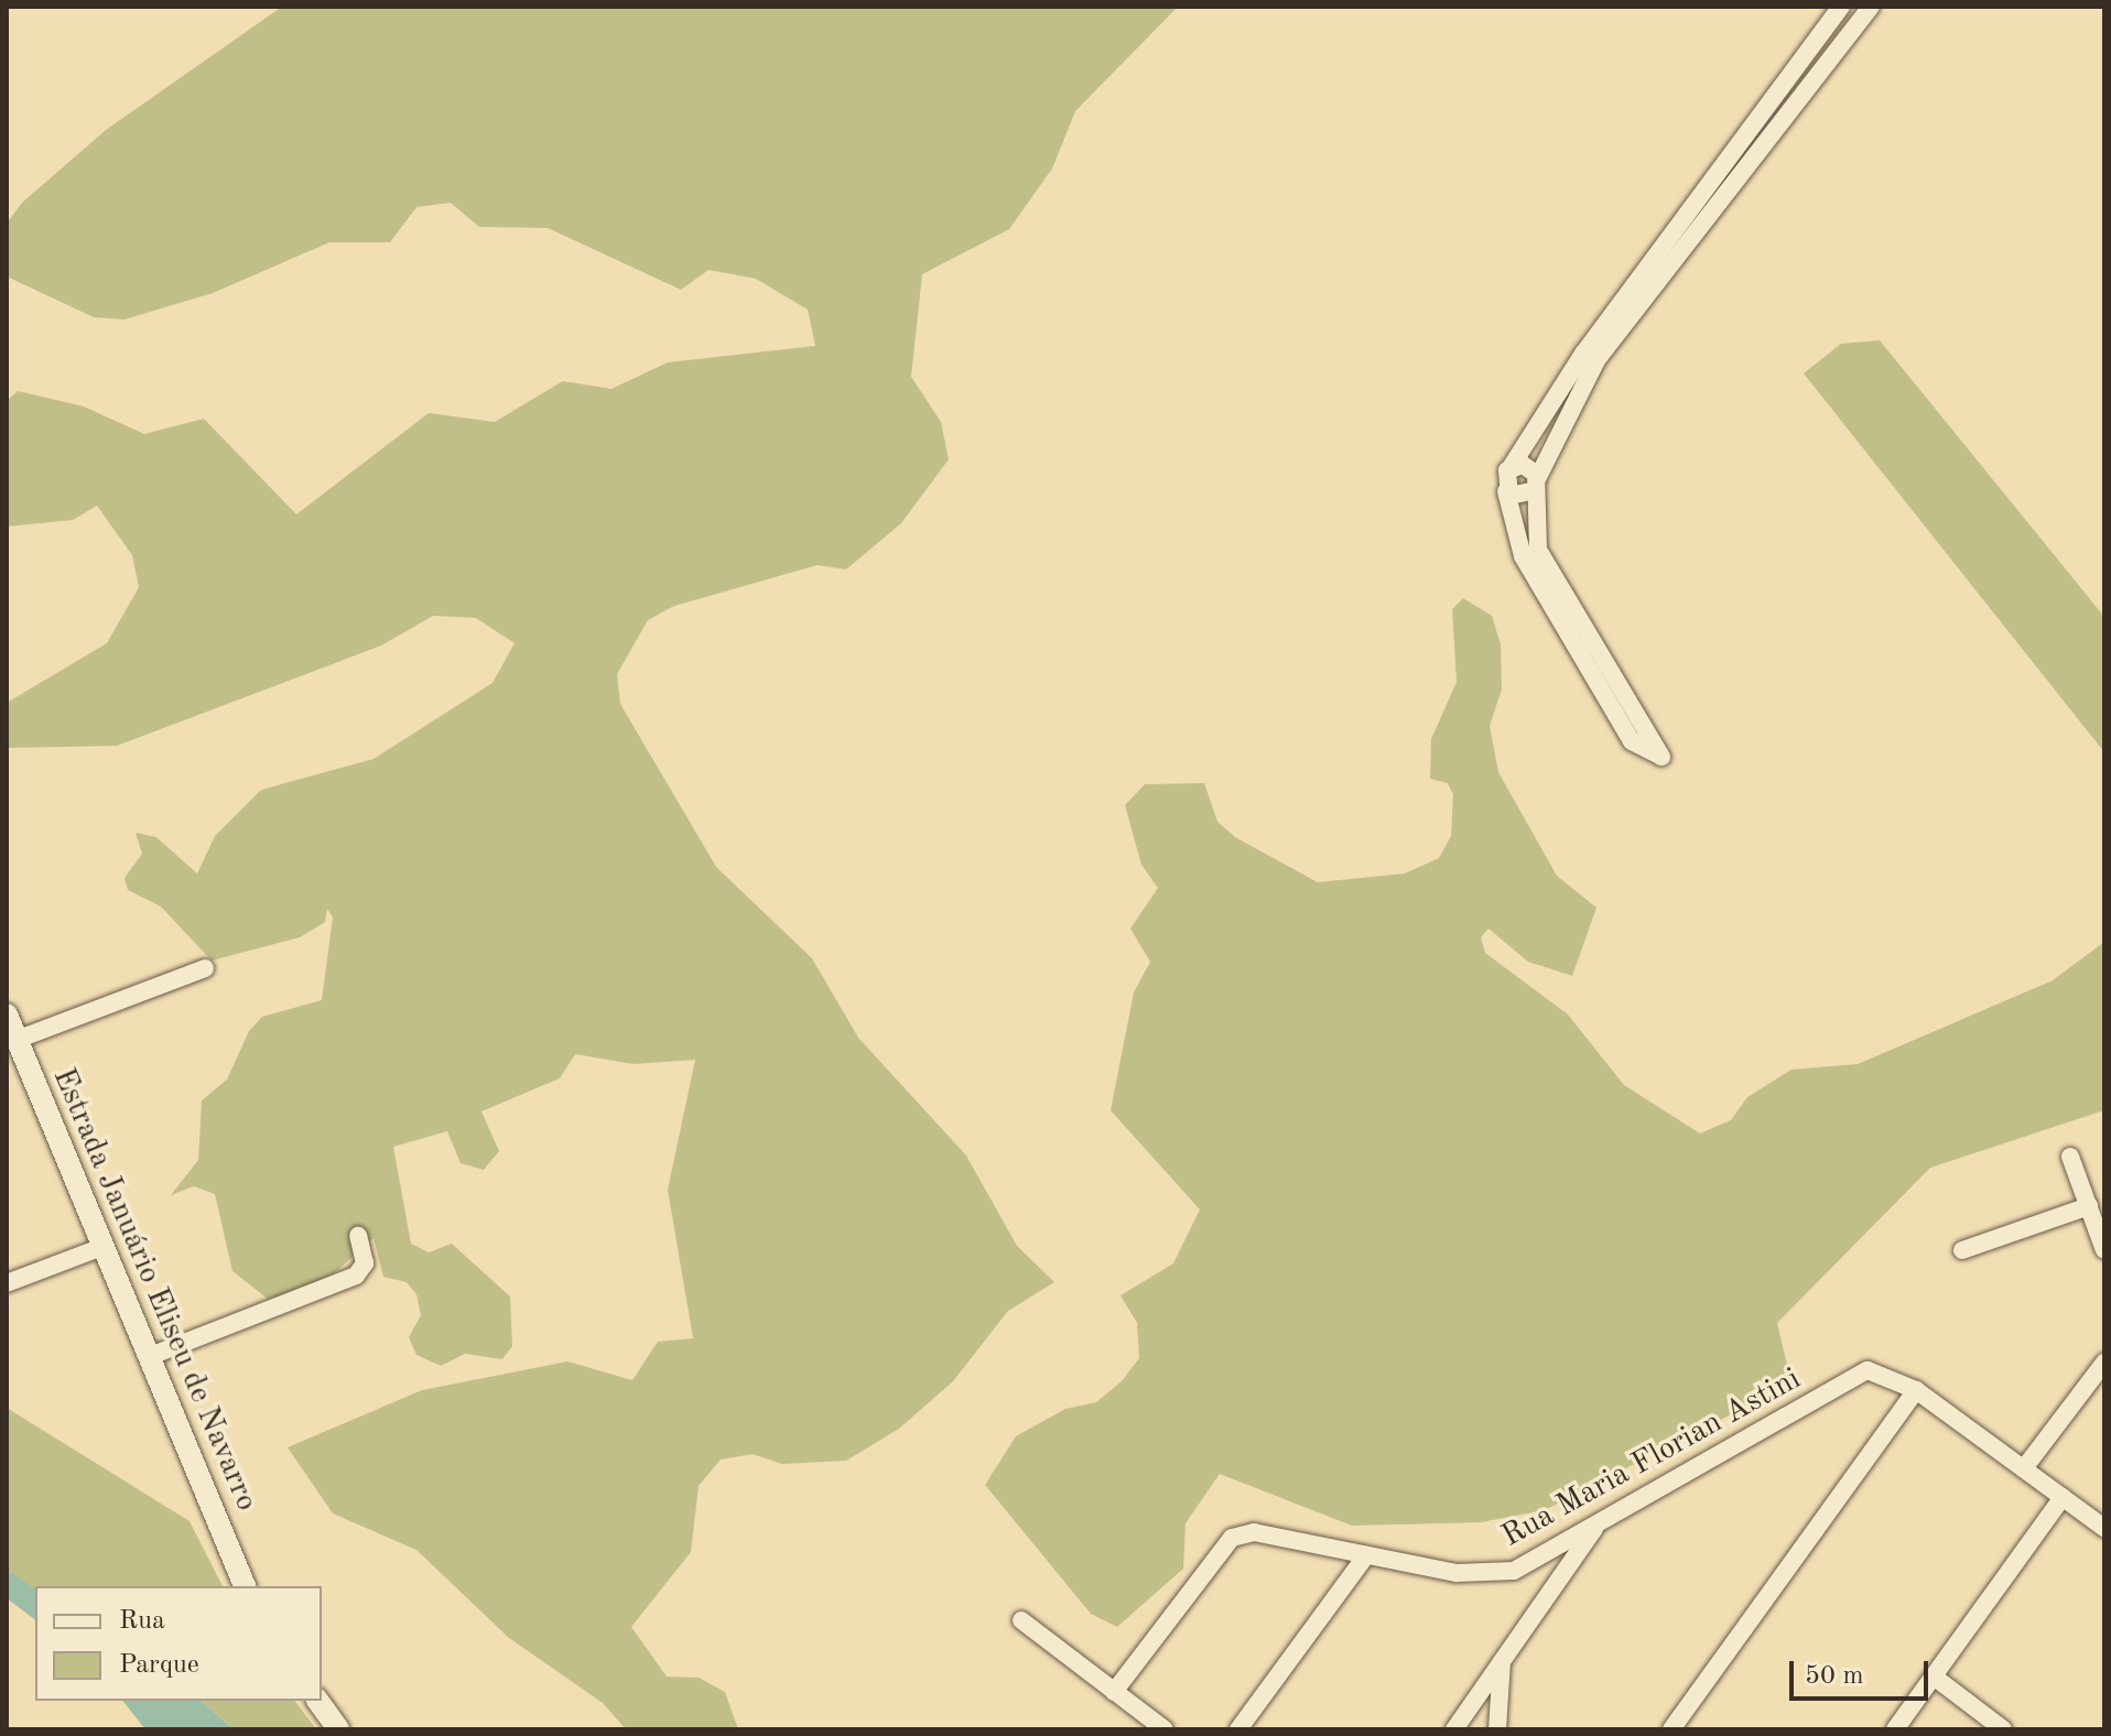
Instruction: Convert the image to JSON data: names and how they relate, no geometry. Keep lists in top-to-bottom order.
{
  "streets": {
    "street": ["Estrada Januário Eliseu de Navarro", "Rua Maria Florian Astini"]
  },
  "legend": ["Rua", "Parque"],
  "scale_bar": "50 m"
}
